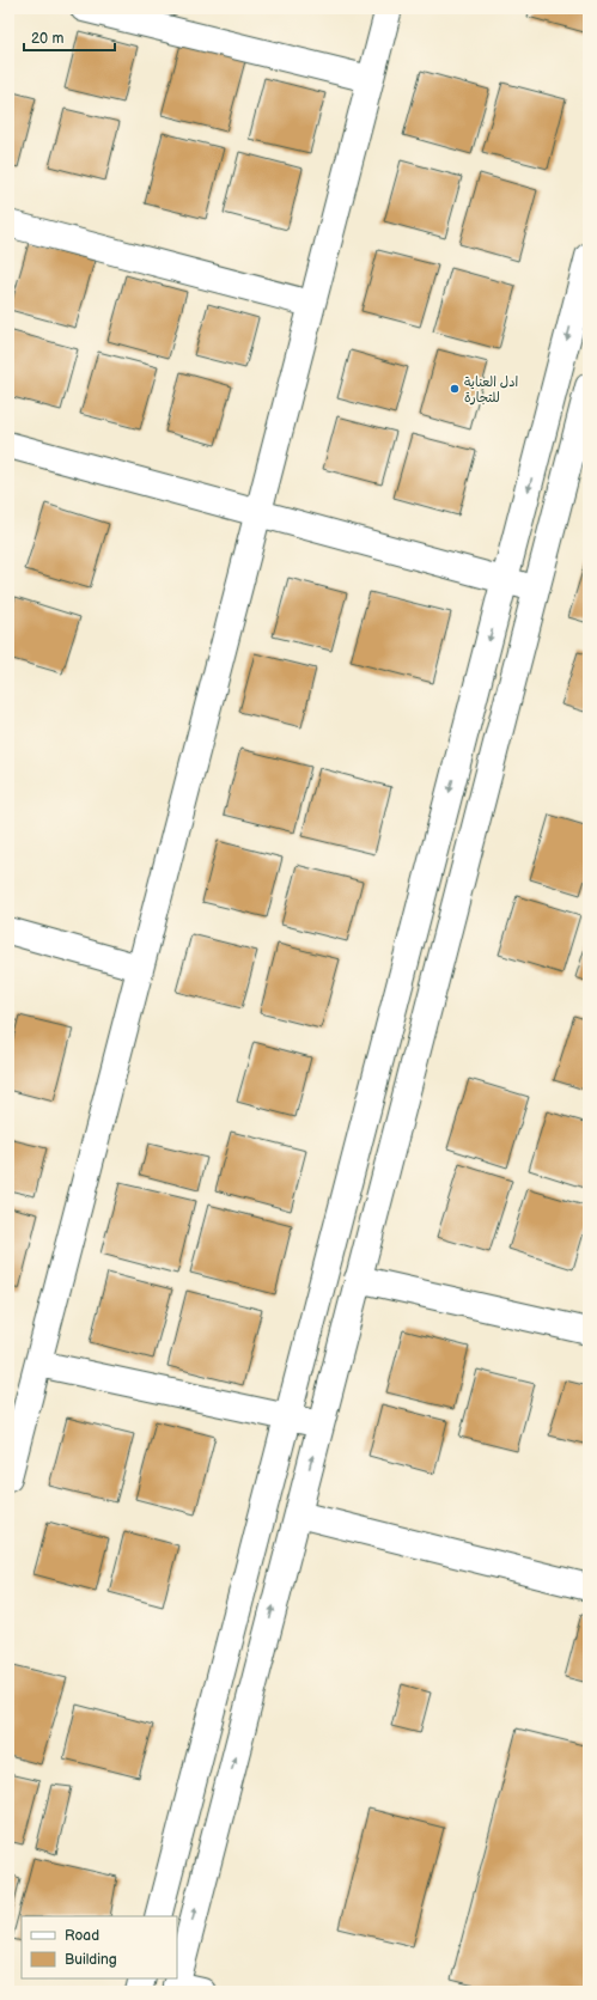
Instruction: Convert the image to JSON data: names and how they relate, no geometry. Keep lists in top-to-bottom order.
{
  "places": ["ادل العناية للتجارة"],
  "legend": ["Road", "Building"],
  "scale_bar": "20 m"
}
